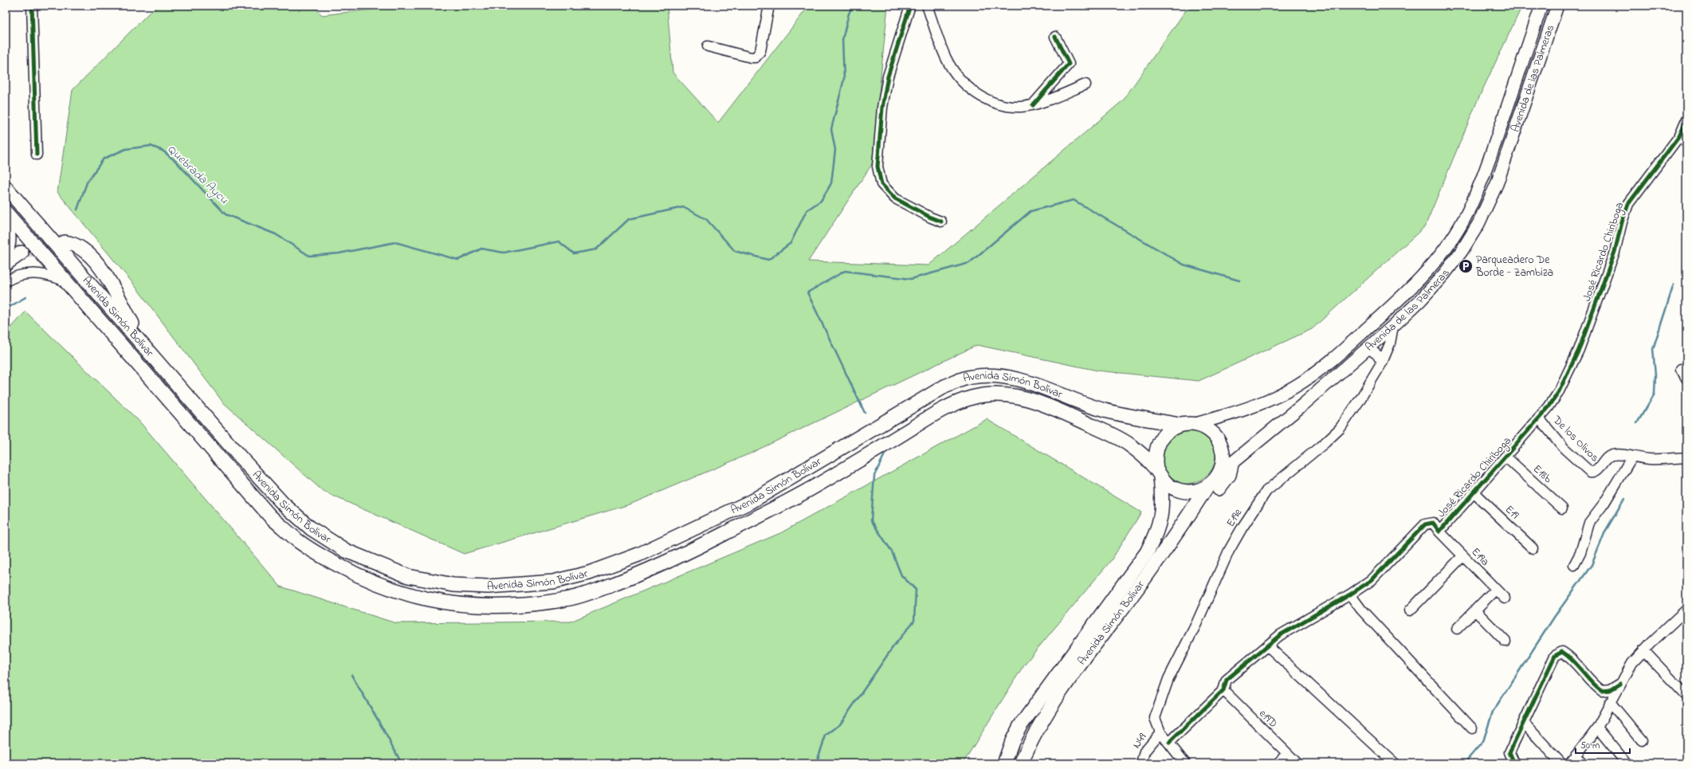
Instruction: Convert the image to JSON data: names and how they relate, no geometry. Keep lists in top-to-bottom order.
{
  "streets": {
    "highway": ["Avenida Simón Bolívar"],
    "main road": ["Avenida de las Palmeras"],
    "street": [
      "José Ricardo Chiriboga",
      "De los Olivos",
      "E18b",
      "E19",
      "E19e",
      "E19a",
      "e19D",
      "N49"
    ]
  },
  "crossings": [
    ["Avenida de las Palmeras", "Avenida Simón Bolívar"],
    ["Avenida de las Palmeras", "E19e"],
    ["José Ricardo Chiriboga", "De los Olivos"],
    ["José Ricardo Chiriboga", "E18b"],
    ["José Ricardo Chiriboga", "E19"],
    ["José Ricardo Chiriboga", "E19a"],
    ["José Ricardo Chiriboga", "e19D"],
    ["E19e", "N49"]
  ],
  "water": ["Quebrada Aycu"],
  "places": {
    "parking": ["Parqueadero De Borde - Zambiza"]
  },
  "scale_bar": "50 m"
}
